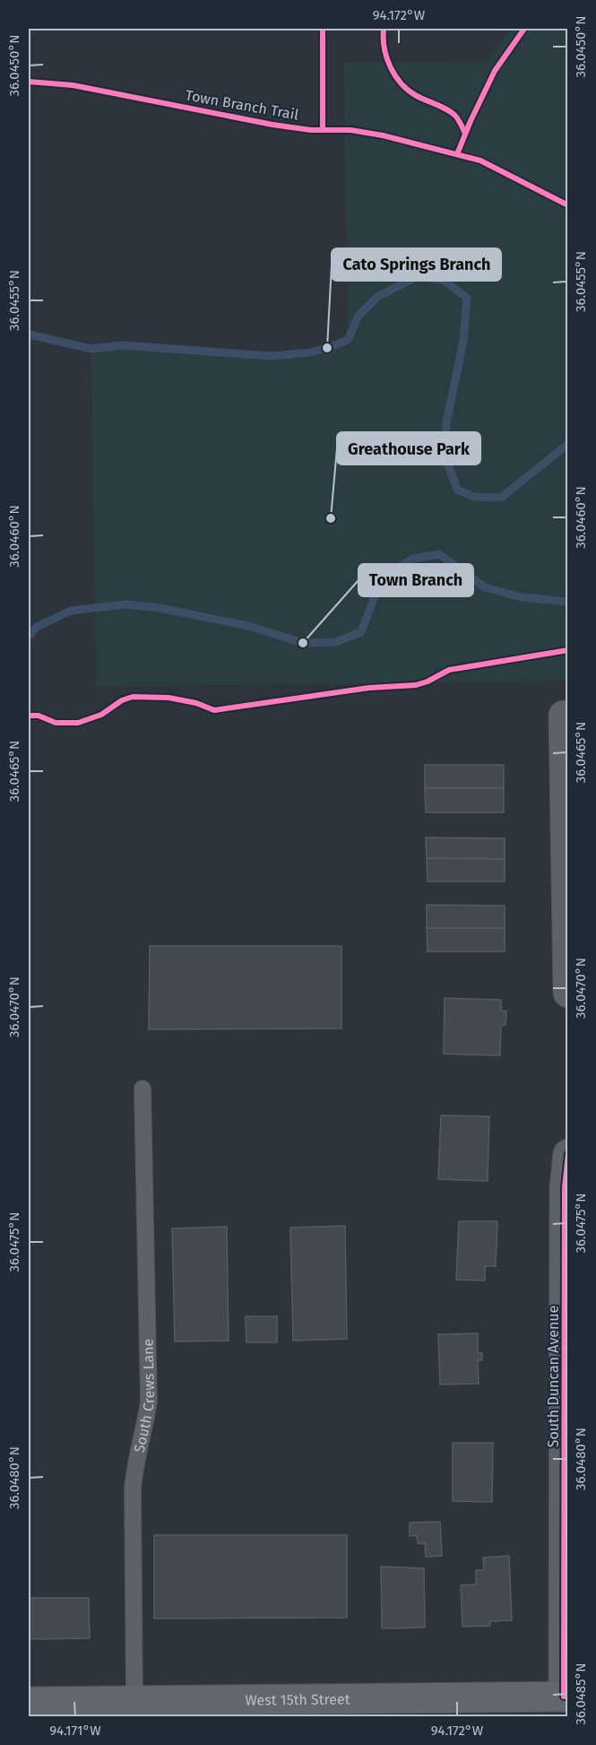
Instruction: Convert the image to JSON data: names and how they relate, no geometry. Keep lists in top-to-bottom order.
{
  "streets": {
    "main road": ["West 15th Street"],
    "street": ["South Duncan Avenue"],
    "lane": ["South Crews Lane"],
    "cycle path": ["Town Branch Trail"]
  },
  "crossings": [
    ["South Duncan Avenue", "West 15th Street"],
    ["South Crews Lane", "West 15th Street"]
  ],
  "places": ["Cato Springs Branch", "Greathouse Park", "Town Branch"],
  "coordinates": [
    "94.172°W",
    "36.0450°N",
    "36.0455°N",
    "36.0460°N",
    "36.0465°N",
    "36.0470°N",
    "36.0475°N",
    "36.0480°N",
    "36.0485°N",
    "94.171°W"
  ]
}
